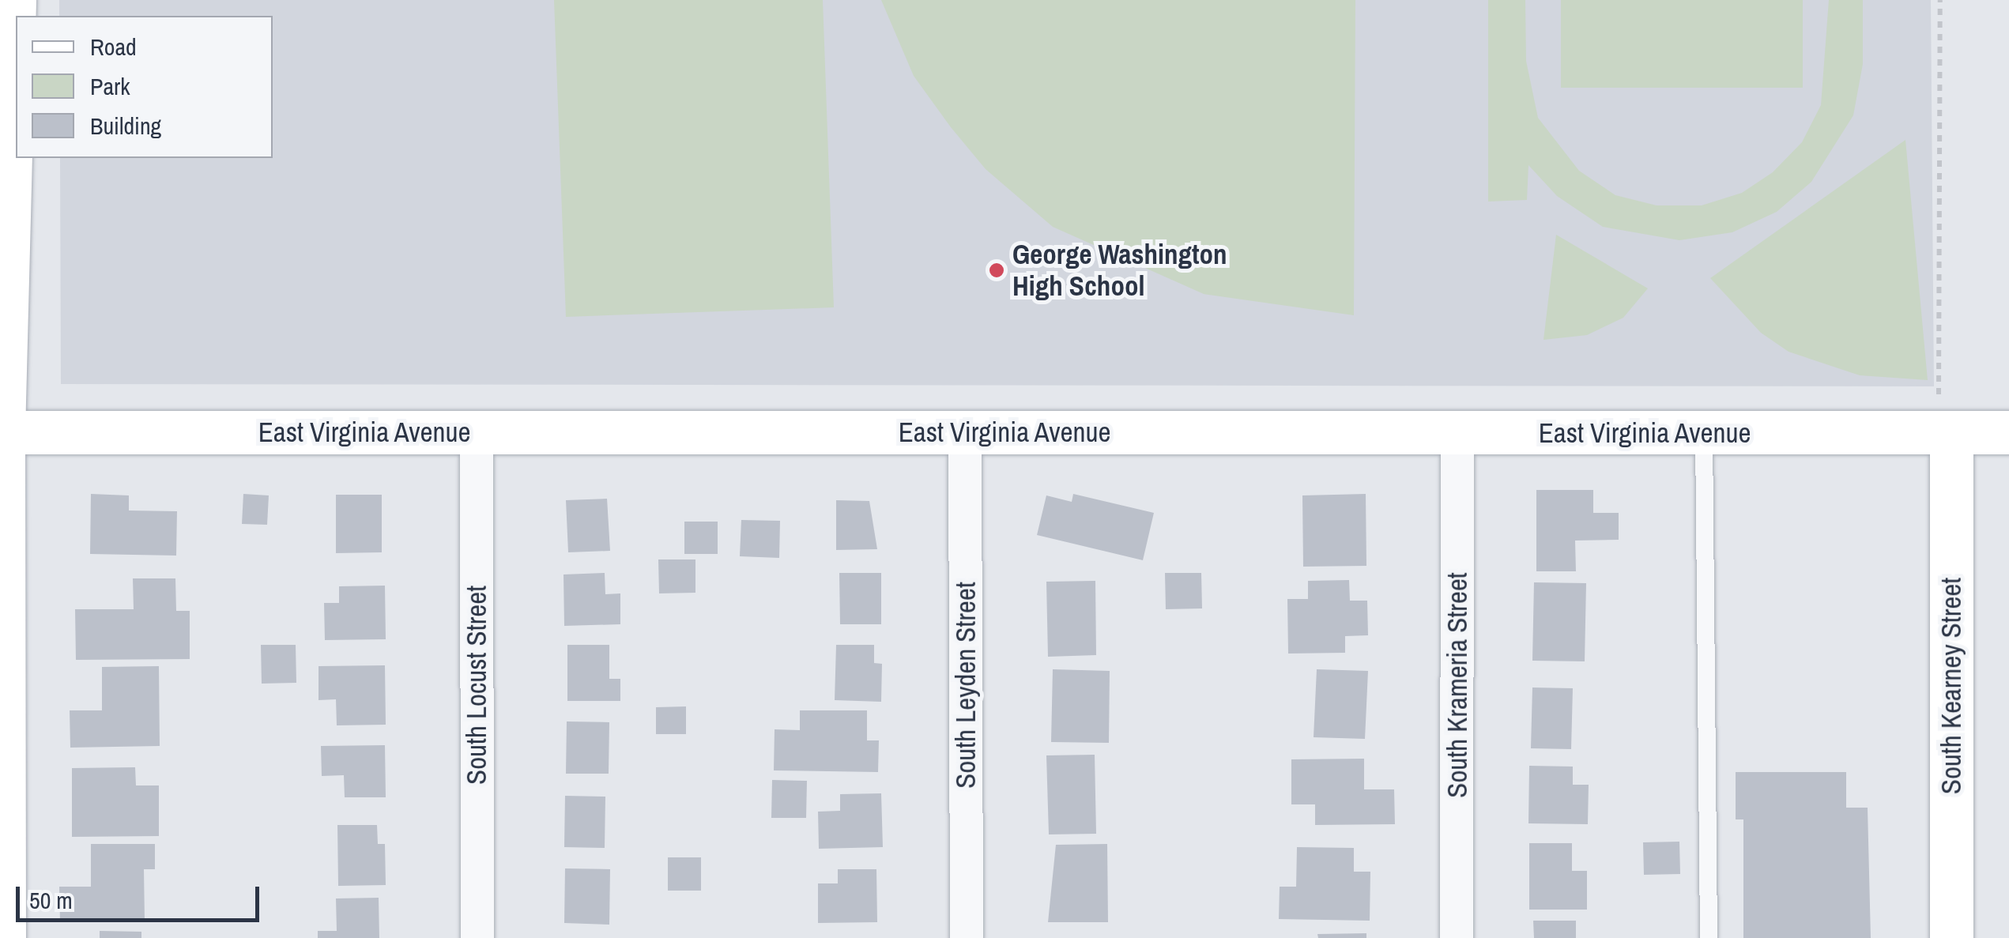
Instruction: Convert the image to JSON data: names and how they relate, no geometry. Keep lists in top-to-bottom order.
{
  "streets": {
    "street": [
      "East Virginia Avenue",
      "South Locust Street",
      "South Leyden Street",
      "South Krameria Street",
      "South Kearney Street"
    ]
  },
  "crossings": [
    ["East Virginia Avenue", "South Locust Street"],
    ["East Virginia Avenue", "South Leyden Street"],
    ["East Virginia Avenue", "South Krameria Street"],
    ["East Virginia Avenue", "South Kearney Street"]
  ],
  "places": ["George Washington High School"],
  "legend": ["Road", "Park", "Building"],
  "scale_bar": "50 m"
}
